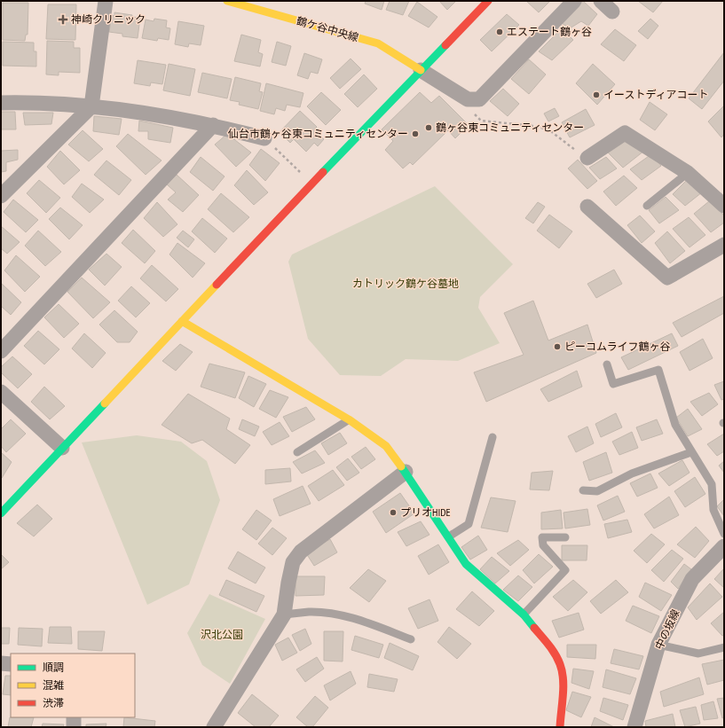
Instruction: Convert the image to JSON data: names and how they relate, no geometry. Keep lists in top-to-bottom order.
{
  "streets": {
    "street": ["鶴ケ谷中央線", "中の坂線"]
  },
  "parks": ["カトリック鶴ケ谷墓地", "沢北公園"],
  "places": {
    "health": ["神崎クリニック"],
    "other": [
      "エステート鶴ヶ谷",
      "イーストディアコート",
      "鶴ヶ谷東コミュニティセンター",
      "仙台市鶴ヶ谷東コミュニティセンター",
      "ピーコムライフ鶴ヶ谷",
      "プリオHIDE"
    ]
  },
  "legend": ["順調", "混雑", "渋滞"]
}
